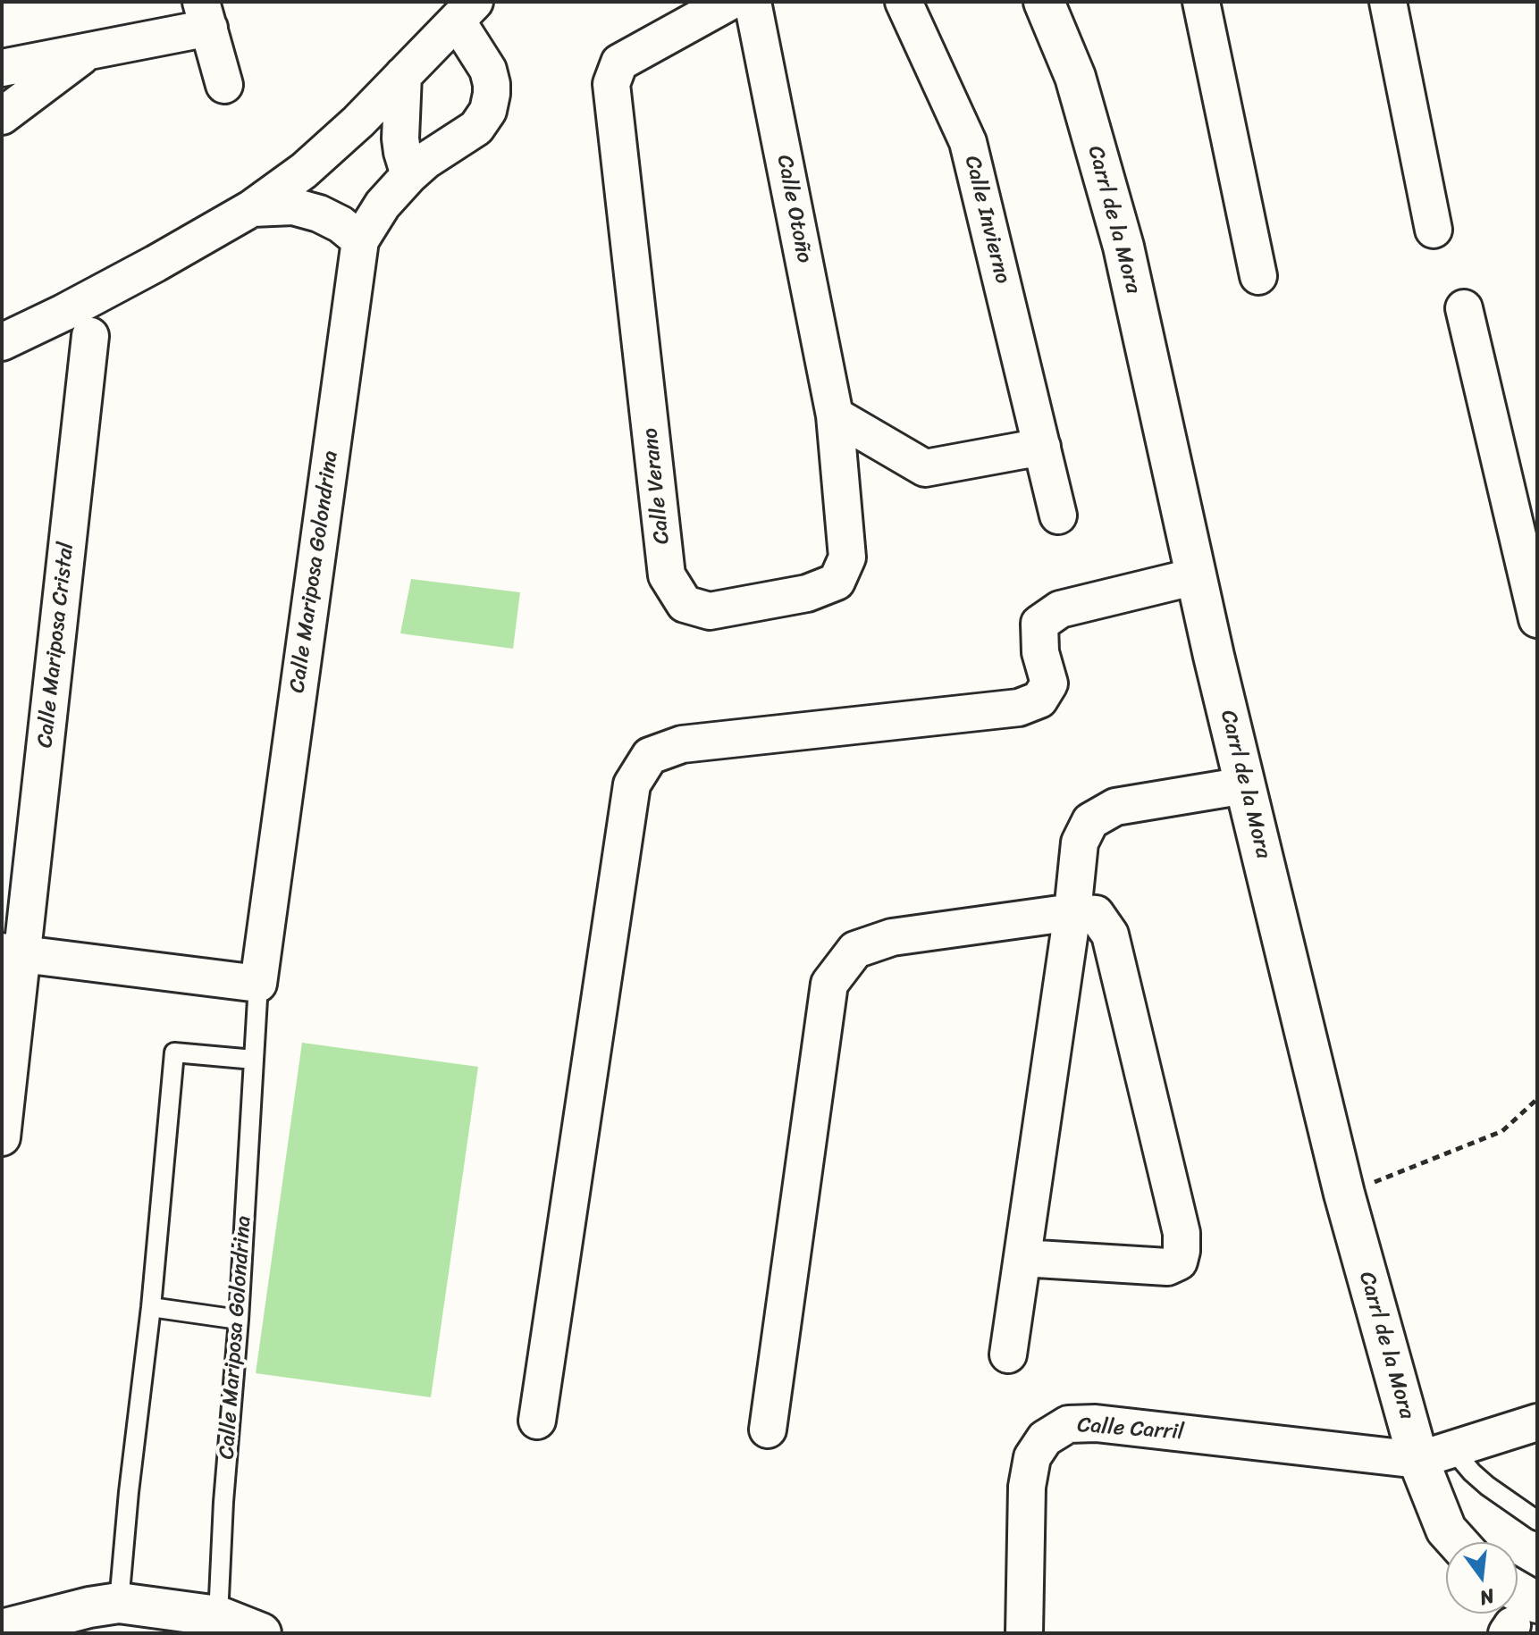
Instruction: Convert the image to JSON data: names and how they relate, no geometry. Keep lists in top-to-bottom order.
{
  "streets": {
    "street": [
      "Calle Otoño",
      "Calle Invierno",
      "Carrl de la Mora",
      "Calle Verano",
      "Calle Mariposa Golondrina",
      "Calle Mariposa Cristal",
      "Calle Carril"
    ]
  },
  "crossings": [
    ["Calle Otoño", "Calle Verano"],
    ["Carrl de la Mora", "Calle Carril"]
  ],
  "north": "bottom"
}
